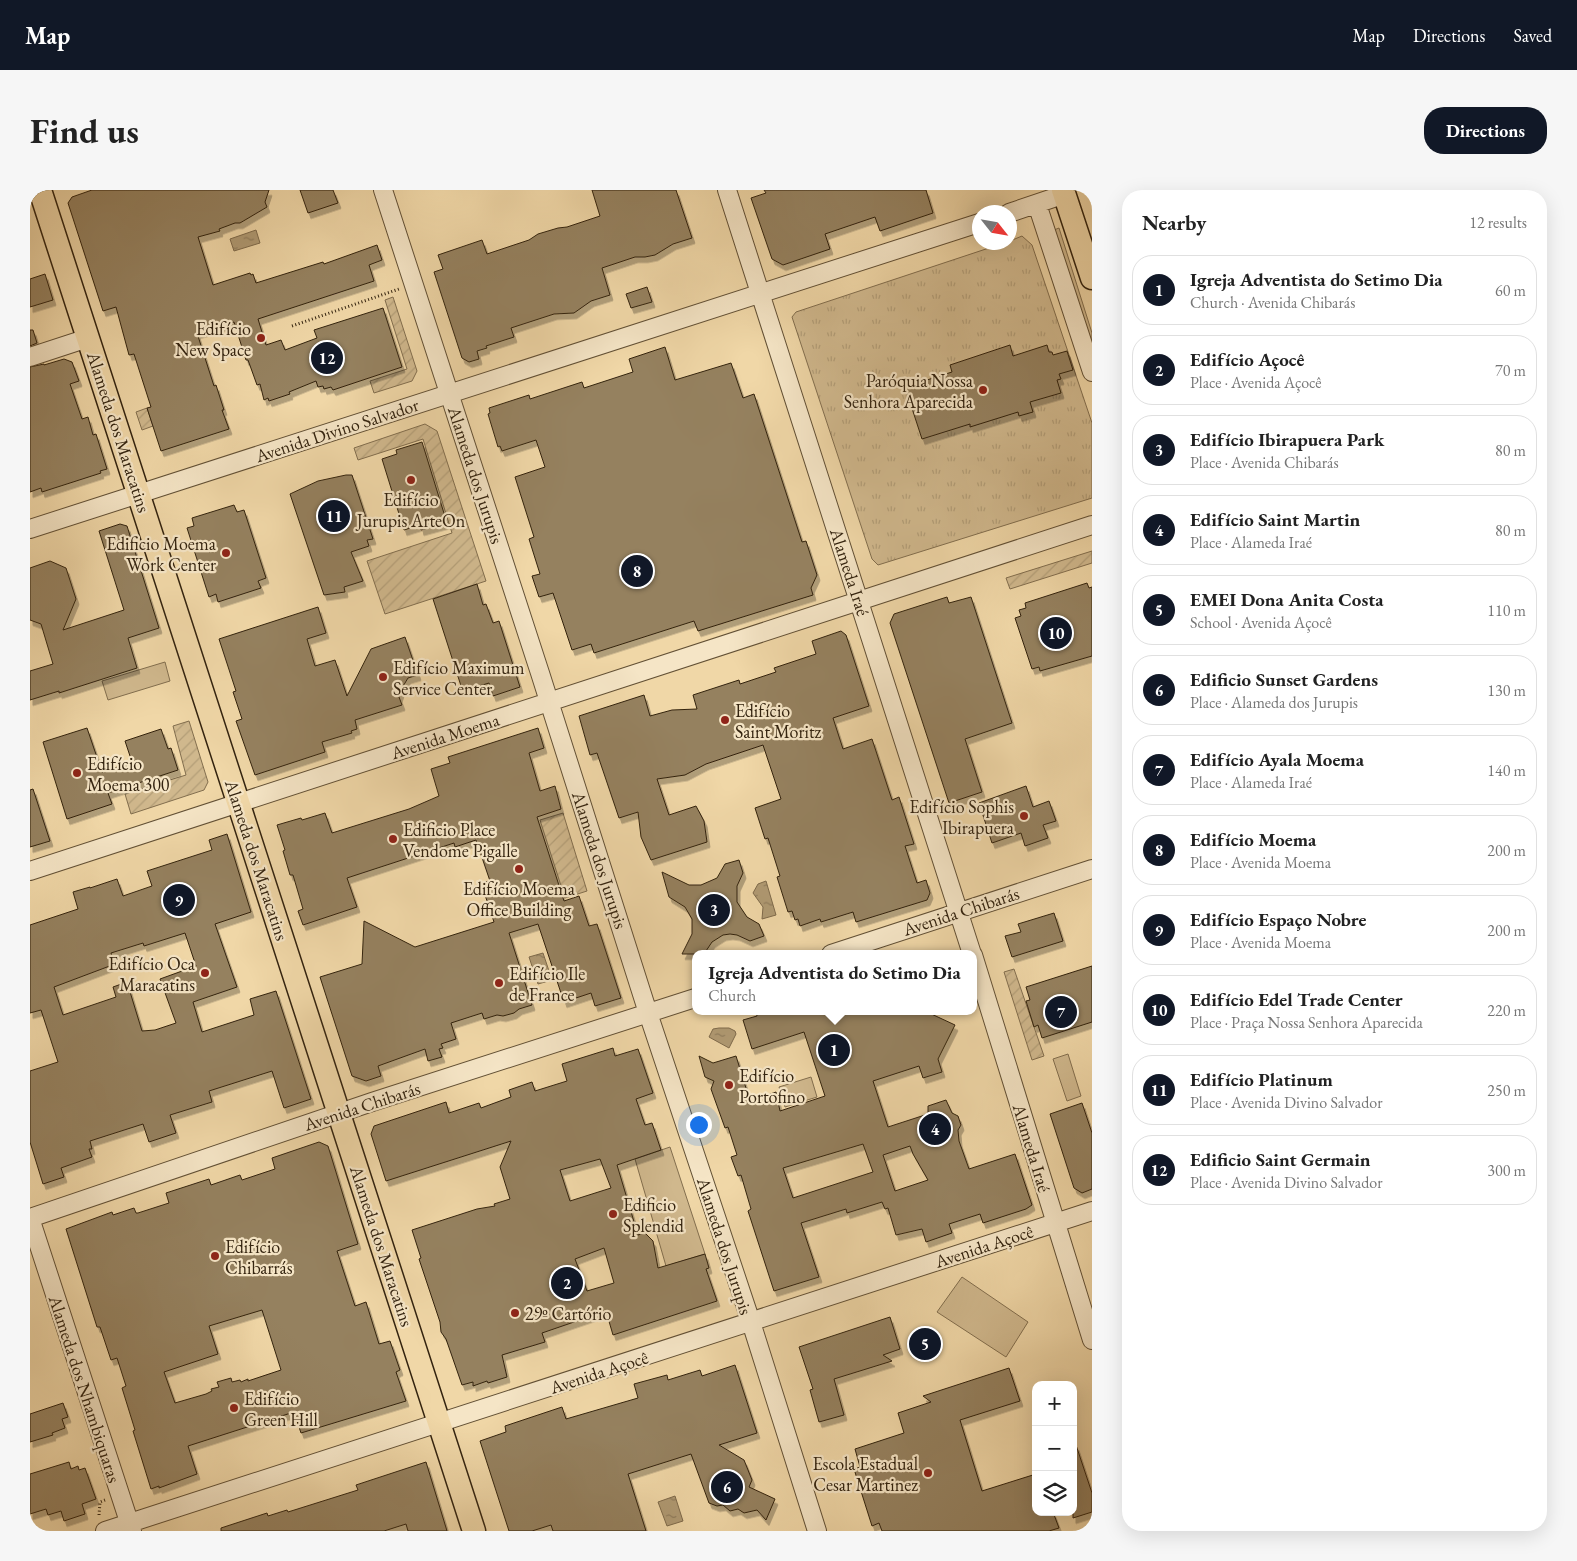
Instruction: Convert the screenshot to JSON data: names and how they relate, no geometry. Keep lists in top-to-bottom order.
{
  "streets": {
    "main road": ["Alameda dos Maracatins"],
    "street": [
      "Avenida Divino Salvador",
      "Alameda dos Jurupis",
      "Alameda Iraé",
      "Avenida Moema",
      "Avenida Chibarás",
      "Avenida Açocê",
      "Alameda dos Nhambiquaras"
    ]
  },
  "crossings": [
    ["Avenida Divino Salvador", "Alameda dos Maracatins"],
    ["Avenida Divino Salvador", "Alameda dos Jurupis"],
    ["Avenida Divino Salvador", "Alameda Iraé"],
    ["Alameda dos Maracatins", "Avenida Moema"],
    ["Alameda dos Maracatins", "Avenida Chibarás"],
    ["Alameda dos Maracatins", "Avenida Açocê"],
    ["Alameda dos Jurupis", "Avenida Moema"],
    ["Alameda dos Jurupis", "Avenida Chibarás"],
    ["Alameda dos Jurupis", "Avenida Açocê"],
    ["Alameda Iraé", "Avenida Moema"],
    ["Alameda Iraé", "Avenida Chibarás"],
    ["Alameda Iraé", "Avenida Açocê"],
    ["Avenida Chibarás", "Alameda dos Nhambiquaras"],
    ["Avenida Açocê", "Alameda dos Nhambiquaras"]
  ],
  "places": [
    "Edifício New Space",
    "Paróquia Nossa Senhora Aparecida",
    "Edifício Jurupis ArteOn",
    "Edificio Moema Work Center",
    "Edifício Maximum Service Center",
    "Edifício Saint Moritz",
    "Edifício Moema 300",
    "Edifício Sophis Ibirapuera",
    "Edificio Place Vendome Pigalle",
    "Edifício Moema Office Building",
    "Edifício Oca Maracatins",
    "Edifício Ile de France",
    "Edifício Portofino",
    "Edificio Splendid",
    "Edifício Chibarrás",
    "29º Cartório",
    "Edifício Green Hill",
    "Escola Estadual Cesar Martinez"
  ],
  "north": "bottom right",
  "page": {
    "header": "Map",
    "nav": ["Map", "Directions", "Saved"],
    "buttons": "Directions",
    "title": "Find us",
    "heading": ["Nearby", "12 results"],
    "list": [
      {
        "mark": "1",
        "name": "Igreja Adventista do Setimo Dia",
        "note": "Church · Avenida Chibarás",
        "value": "60 m"
      },
      {
        "mark": "2",
        "name": "Edifício Açocê",
        "note": "Place · Avenida Açocê",
        "value": "70 m"
      },
      {
        "mark": "3",
        "name": "Edifício Ibirapuera Park",
        "note": "Place · Avenida Chibarás",
        "value": "80 m"
      },
      {
        "mark": "4",
        "name": "Edifício Saint Martin",
        "note": "Place · Alameda Iraé",
        "value": "80 m"
      },
      {
        "mark": "5",
        "name": "EMEI Dona Anita Costa",
        "note": "School · Avenida Açocê",
        "value": "110 m"
      },
      {
        "mark": "6",
        "name": "Edificio Sunset Gardens",
        "note": "Place · Alameda dos Jurupis",
        "value": "130 m"
      },
      {
        "mark": "7",
        "name": "Edifício Ayala Moema",
        "note": "Place · Alameda Iraé",
        "value": "140 m"
      },
      {
        "mark": "8",
        "name": "Edifício Moema",
        "note": "Place · Avenida Moema",
        "value": "200 m"
      },
      {
        "mark": "9",
        "name": "Edifício Espaço Nobre",
        "note": "Place · Avenida Moema",
        "value": "200 m"
      },
      {
        "mark": "10",
        "name": "Edifício Edel Trade Center",
        "note": "Place · Praça Nossa Senhora Aparecida",
        "value": "220 m"
      },
      {
        "mark": "11",
        "name": "Edifício Platinum",
        "note": "Place · Avenida Divino Salvador",
        "value": "250 m"
      },
      {
        "mark": "12",
        "name": "Edificio Saint Germain",
        "note": "Place · Avenida Divino Salvador",
        "value": "300 m"
      }
    ],
    "pins": [
      "12",
      "11",
      "8",
      "10",
      "9",
      "3",
      "7",
      "1",
      "4",
      "2",
      "5",
      "6"
    ],
    "popup": ["Igreja Adventista do Setimo Dia", "Church"],
    "map_buttons": ["+", "−"]
  }
}
